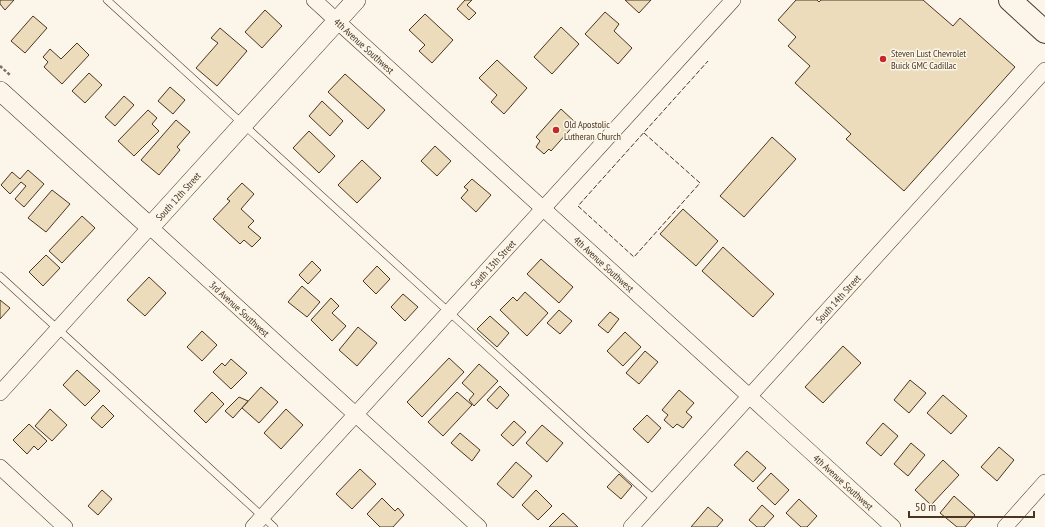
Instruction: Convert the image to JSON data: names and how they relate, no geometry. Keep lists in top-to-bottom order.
{
  "streets": {
    "street": [
      "4th Avenue Southwest",
      "South 12th Street",
      "South 13th Street",
      "South 14th Street",
      "3rd Avenue Southwest"
    ]
  },
  "crossings": [
    ["4th Avenue Southwest", "South 12th Street"],
    ["4th Avenue Southwest", "South 13th Street"],
    ["4th Avenue Southwest", "South 14th Street"],
    ["South 12th Street", "3rd Avenue Southwest"],
    ["South 13th Street", "3rd Avenue Southwest"]
  ],
  "places": ["Steven Lust Chevrolet Buick GMC Cadillac", "Old Apostolic Lutheran Church"],
  "scale_bar": "50 m"
}
